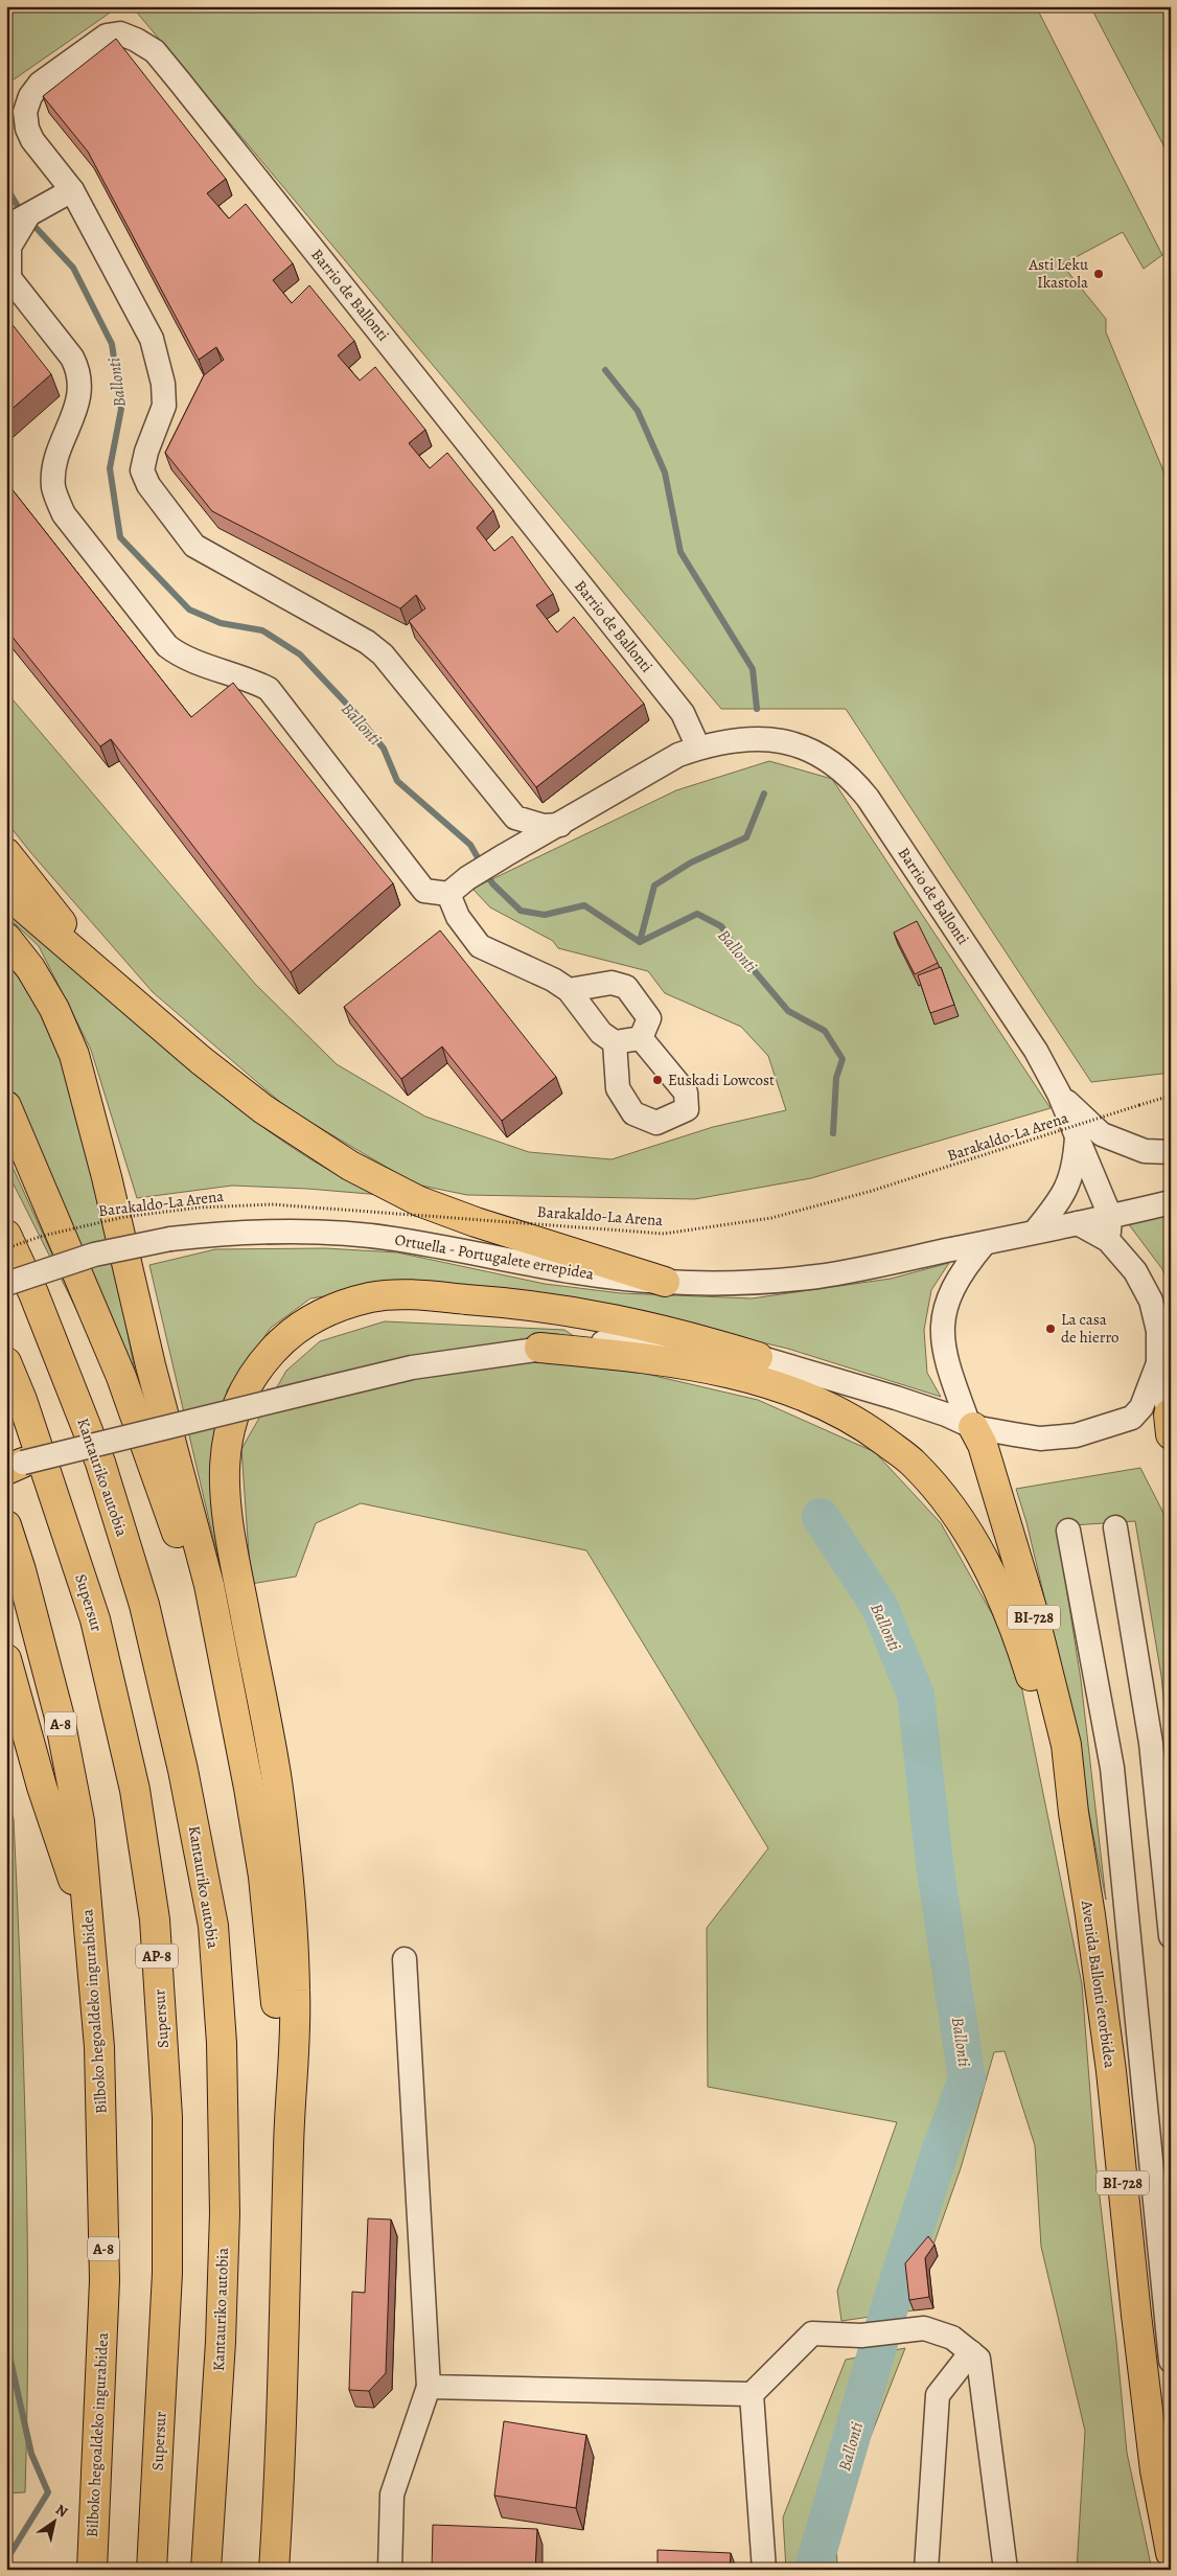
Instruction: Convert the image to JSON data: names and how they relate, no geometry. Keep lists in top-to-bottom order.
{
  "streets": {
    "main road": [
      "Kantauriko autobia",
      "Supersur",
      "BI-728",
      "A-8",
      "AP-8",
      "Avenida Ballonti etorbidea",
      "Bilboko hegoaldeko ingurabidea"
    ],
    "street": ["Barrio de Ballonti", "Ortuella - Portugalete errepidea"],
    "path": ["Barakaldo-La Arena"]
  },
  "water": ["Ballonti"],
  "places": ["Asti Leku Ikastola", "Euskadi Lowcost", "La casa de hierro"],
  "north": "top right"
}
